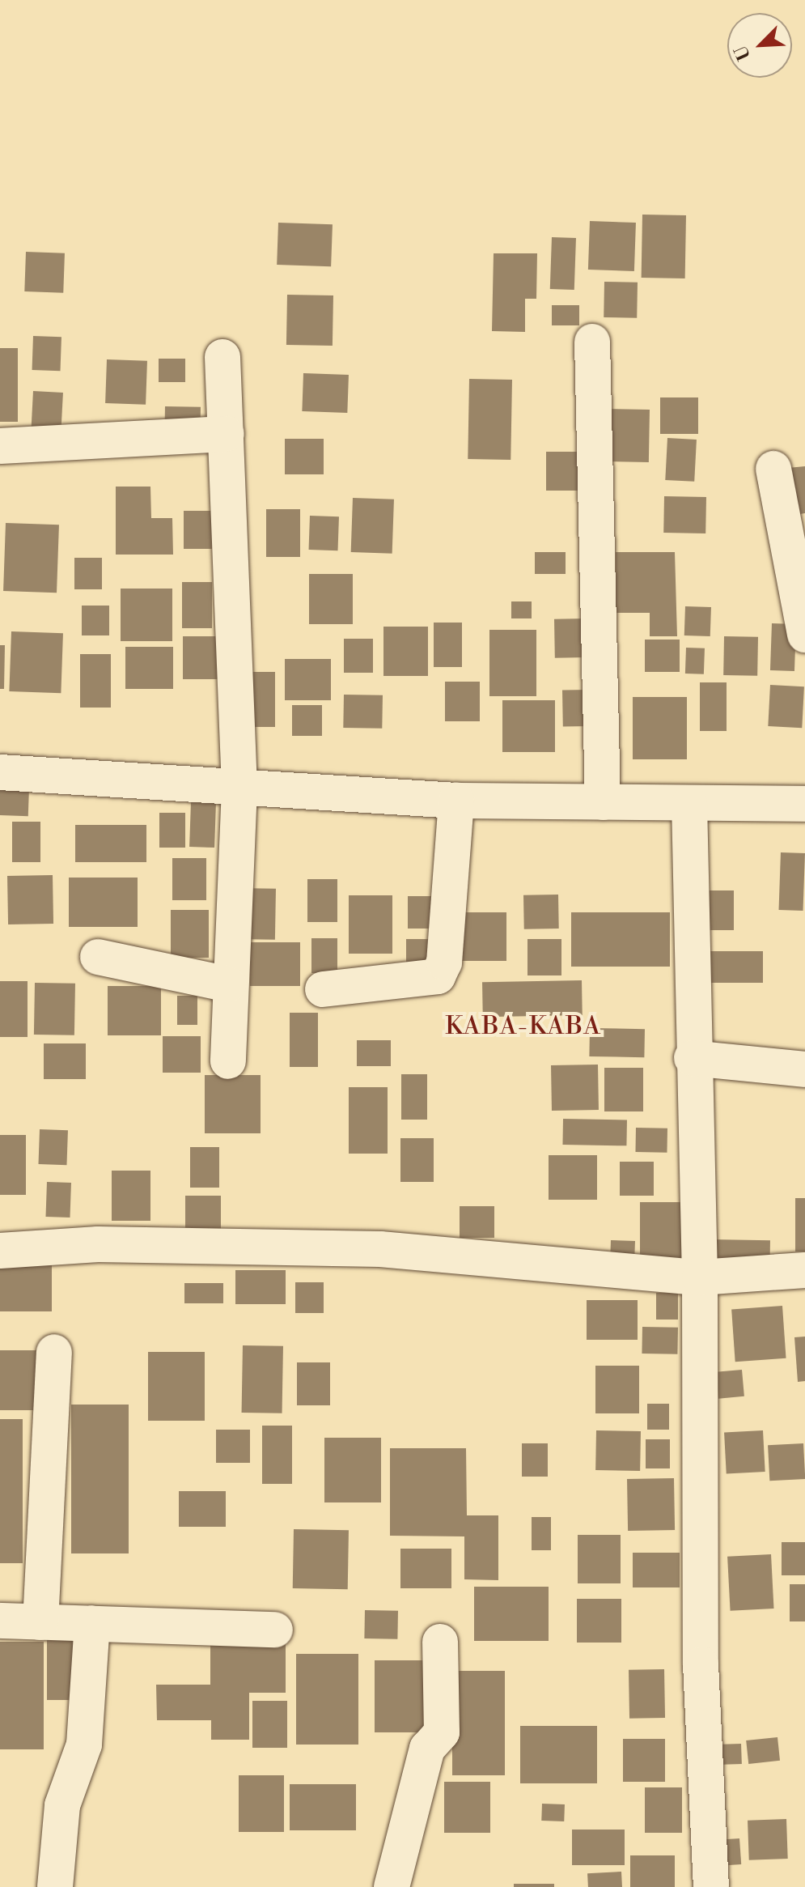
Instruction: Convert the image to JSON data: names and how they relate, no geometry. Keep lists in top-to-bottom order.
{
  "districts": ["KABA-KABA"],
  "north": "bottom left"
}
